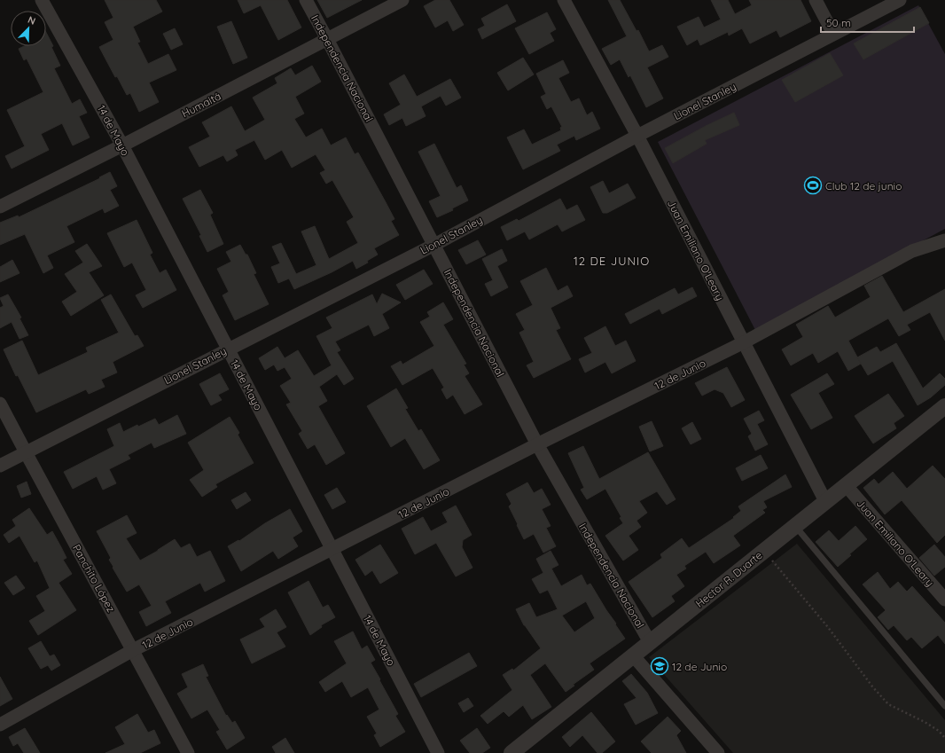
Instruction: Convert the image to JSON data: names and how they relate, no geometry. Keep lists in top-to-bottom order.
{
  "streets": {
    "street": [
      "Independencia Nacional",
      "Lionel Stanley",
      "Humaitá",
      "14 de Mayo",
      "Juan Emiliano O'Leary",
      "12 de Junio",
      "Panchito López",
      "Hector R. Duarte"
    ]
  },
  "crossings": [
    ["Independencia Nacional", "Lionel Stanley"],
    ["Independencia Nacional", "Humaitá"],
    ["Independencia Nacional", "12 de Junio"],
    ["Independencia Nacional", "Hector R. Duarte"],
    ["Lionel Stanley", "14 de Mayo"],
    ["Lionel Stanley", "Juan Emiliano O'Leary"],
    ["Lionel Stanley", "Panchito López"],
    ["Humaitá", "14 de Mayo"],
    ["14 de Mayo", "12 de Junio"],
    ["Juan Emiliano O'Leary", "12 de Junio"],
    ["Juan Emiliano O'Leary", "Hector R. Duarte"],
    ["12 de Junio", "Panchito López"]
  ],
  "districts": ["12 DE JUNIO"],
  "places": {
    "sports": ["Club 12 de junio"],
    "school or university": ["12 de Junio"]
  },
  "scale_bar": "50 m",
  "north": "top right"
}
